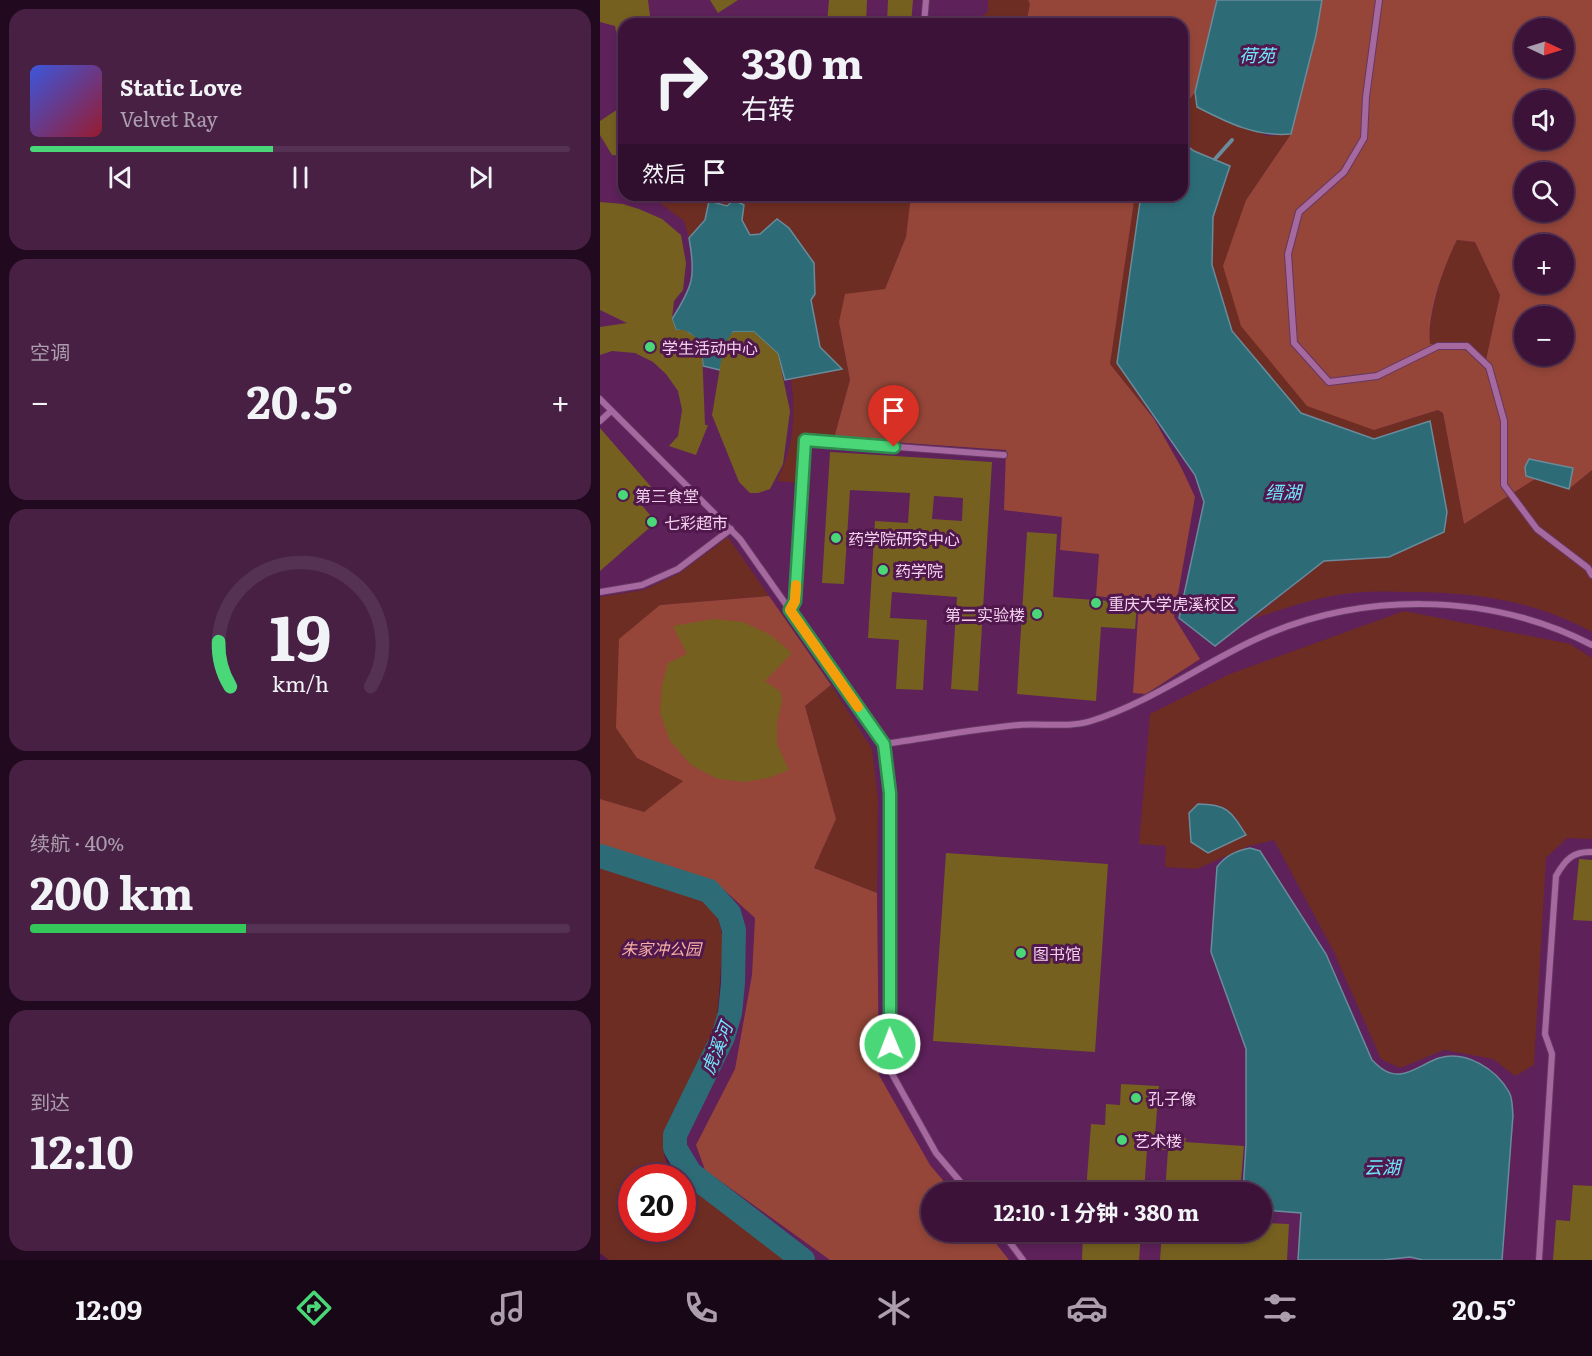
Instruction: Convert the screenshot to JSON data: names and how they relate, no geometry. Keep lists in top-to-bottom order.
{
  "water": [
    "荷苑",
    "缙湖",
    "虎溪河",
    "云湖"
  ],
  "parks": ["朱家冲公园"],
  "places": [
    "学生活动中心",
    "第三食堂",
    "七彩超市",
    "药学院研究中心",
    "药学院",
    "重庆大学虎溪校区",
    "第二实验楼",
    "图书馆",
    "孔子像",
    "艺术楼"
  ],
  "north": "right",
  "page": {
    "map_buttons": ["+", "−"],
    "turn": ["330 m", "右转"],
    "song": ["Static Love", "Velvet Ray"],
    "then": "然后",
    "tile": [
      "空调",
      ["续航 · 40%", "200 km"],
      ["到达", "12:10"]
    ],
    "heat": ["−", "20.5°", "+"],
    "limit": "20",
    "trip": "12:10 · 1 分钟 · 380 m",
    "tabs": ["12:09", "20.5°"],
    "gauge": ["19", "km/h"]
  }
}
